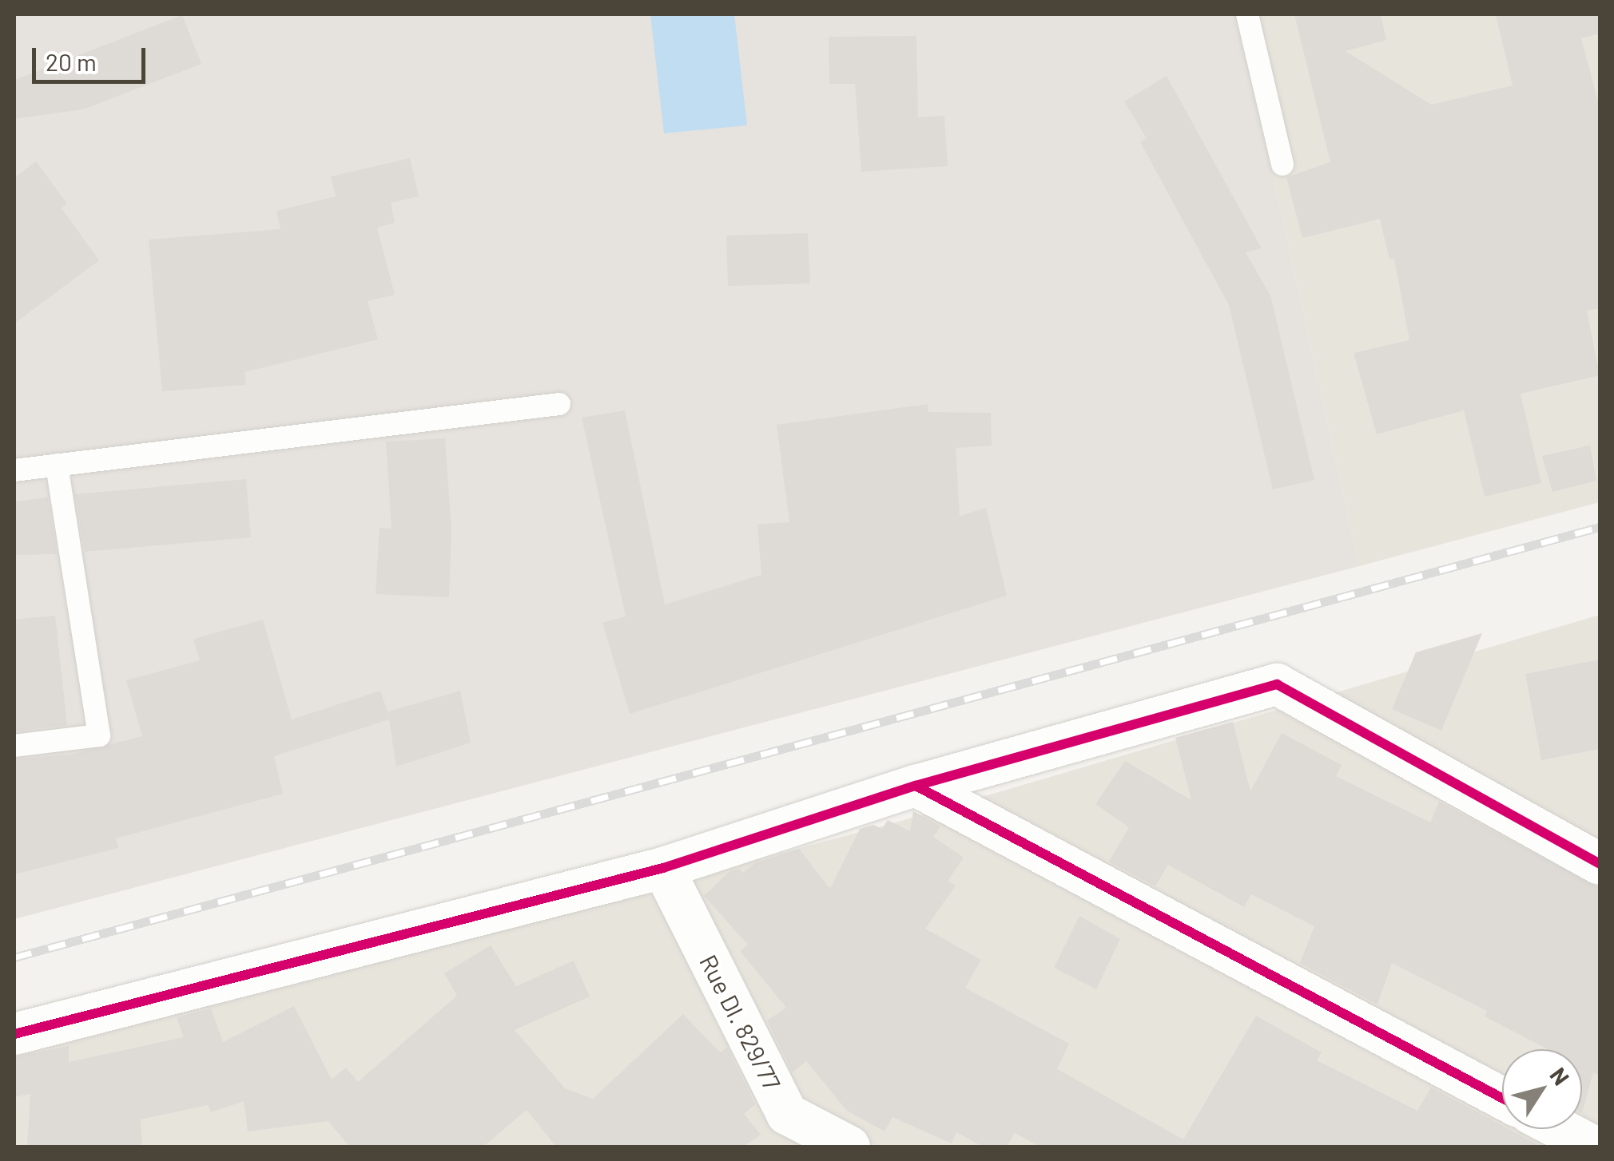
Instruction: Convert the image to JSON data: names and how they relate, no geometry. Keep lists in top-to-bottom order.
{
  "streets": {
    "street": ["Rue DI. 829/77"]
  },
  "scale_bar": "20 m",
  "north": "top right"
}
